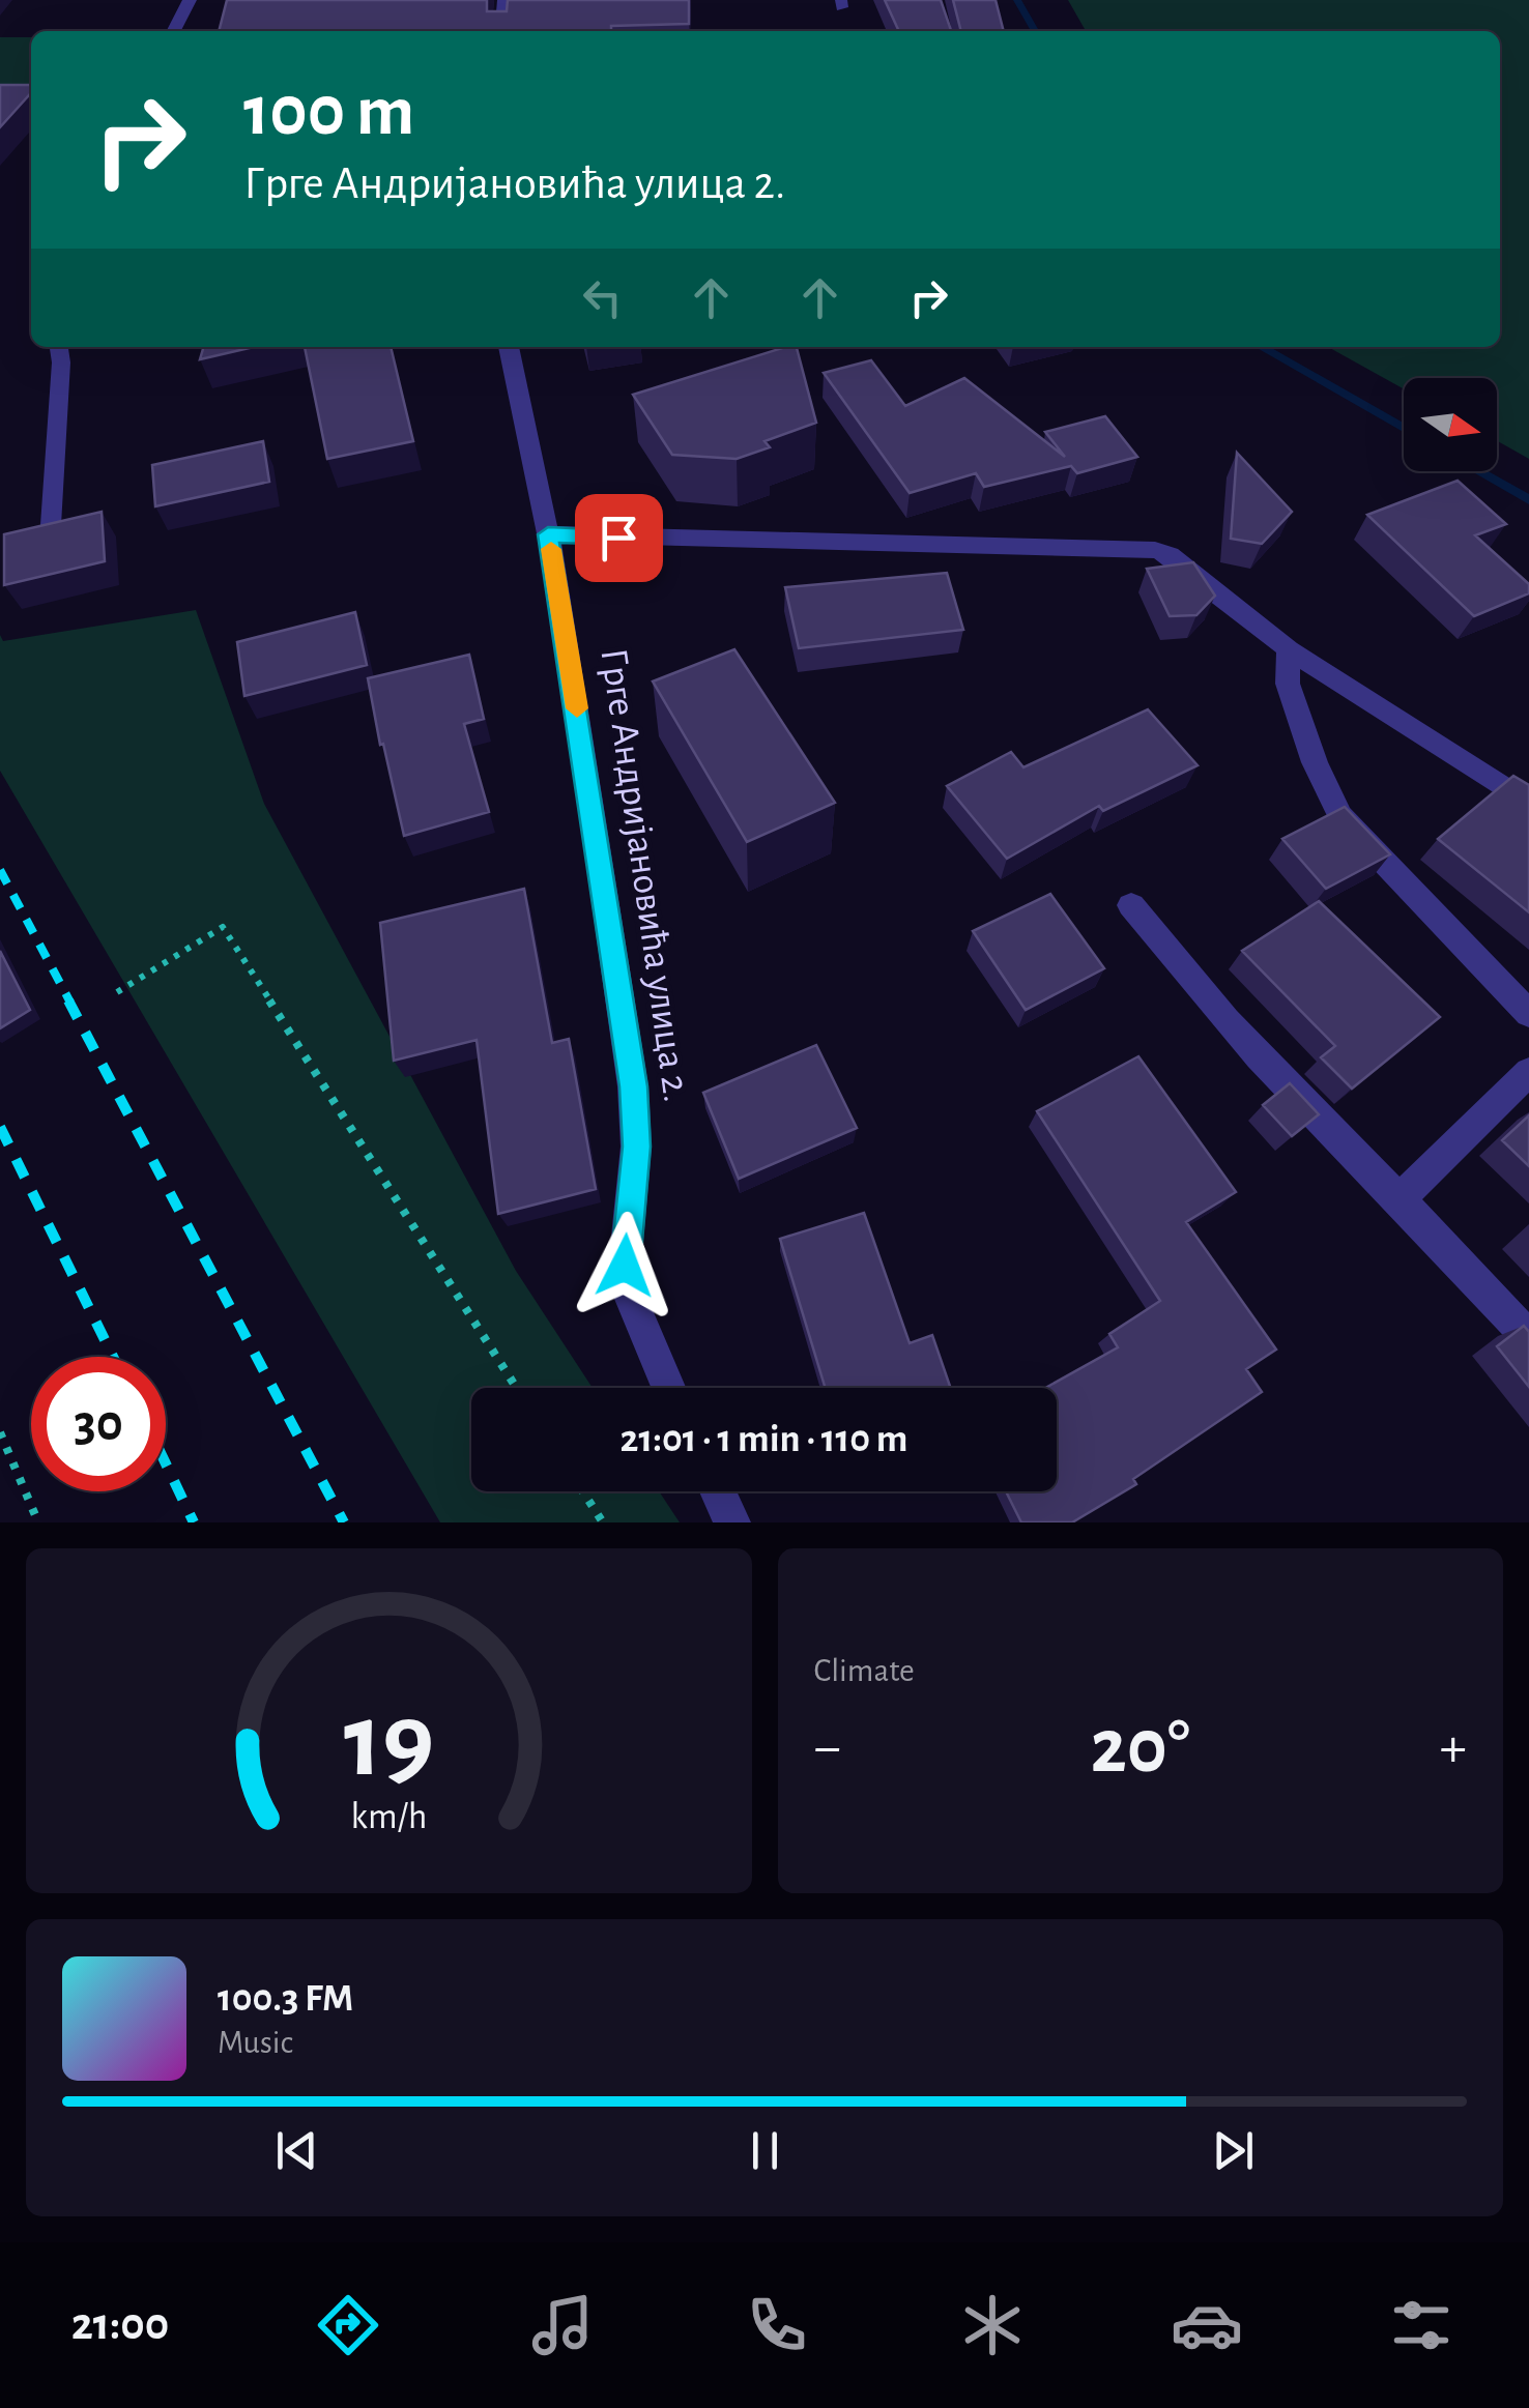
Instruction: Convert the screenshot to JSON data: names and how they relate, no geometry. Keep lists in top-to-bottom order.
{
  "streets": {
    "street": ["Грге Андријановића улица 2."]
  },
  "north": "right",
  "page": {
    "turn": ["100 m", "Грге Андријановића улица 2."],
    "limit": "30",
    "trip": "21:01 · 1 min · 110 m",
    "tile": "Climate",
    "heat": ["−", "20°", "+"],
    "song": ["100.3 FM", "Music"],
    "tabs": "21:00",
    "gauge": ["19", "km/h"]
  }
}
